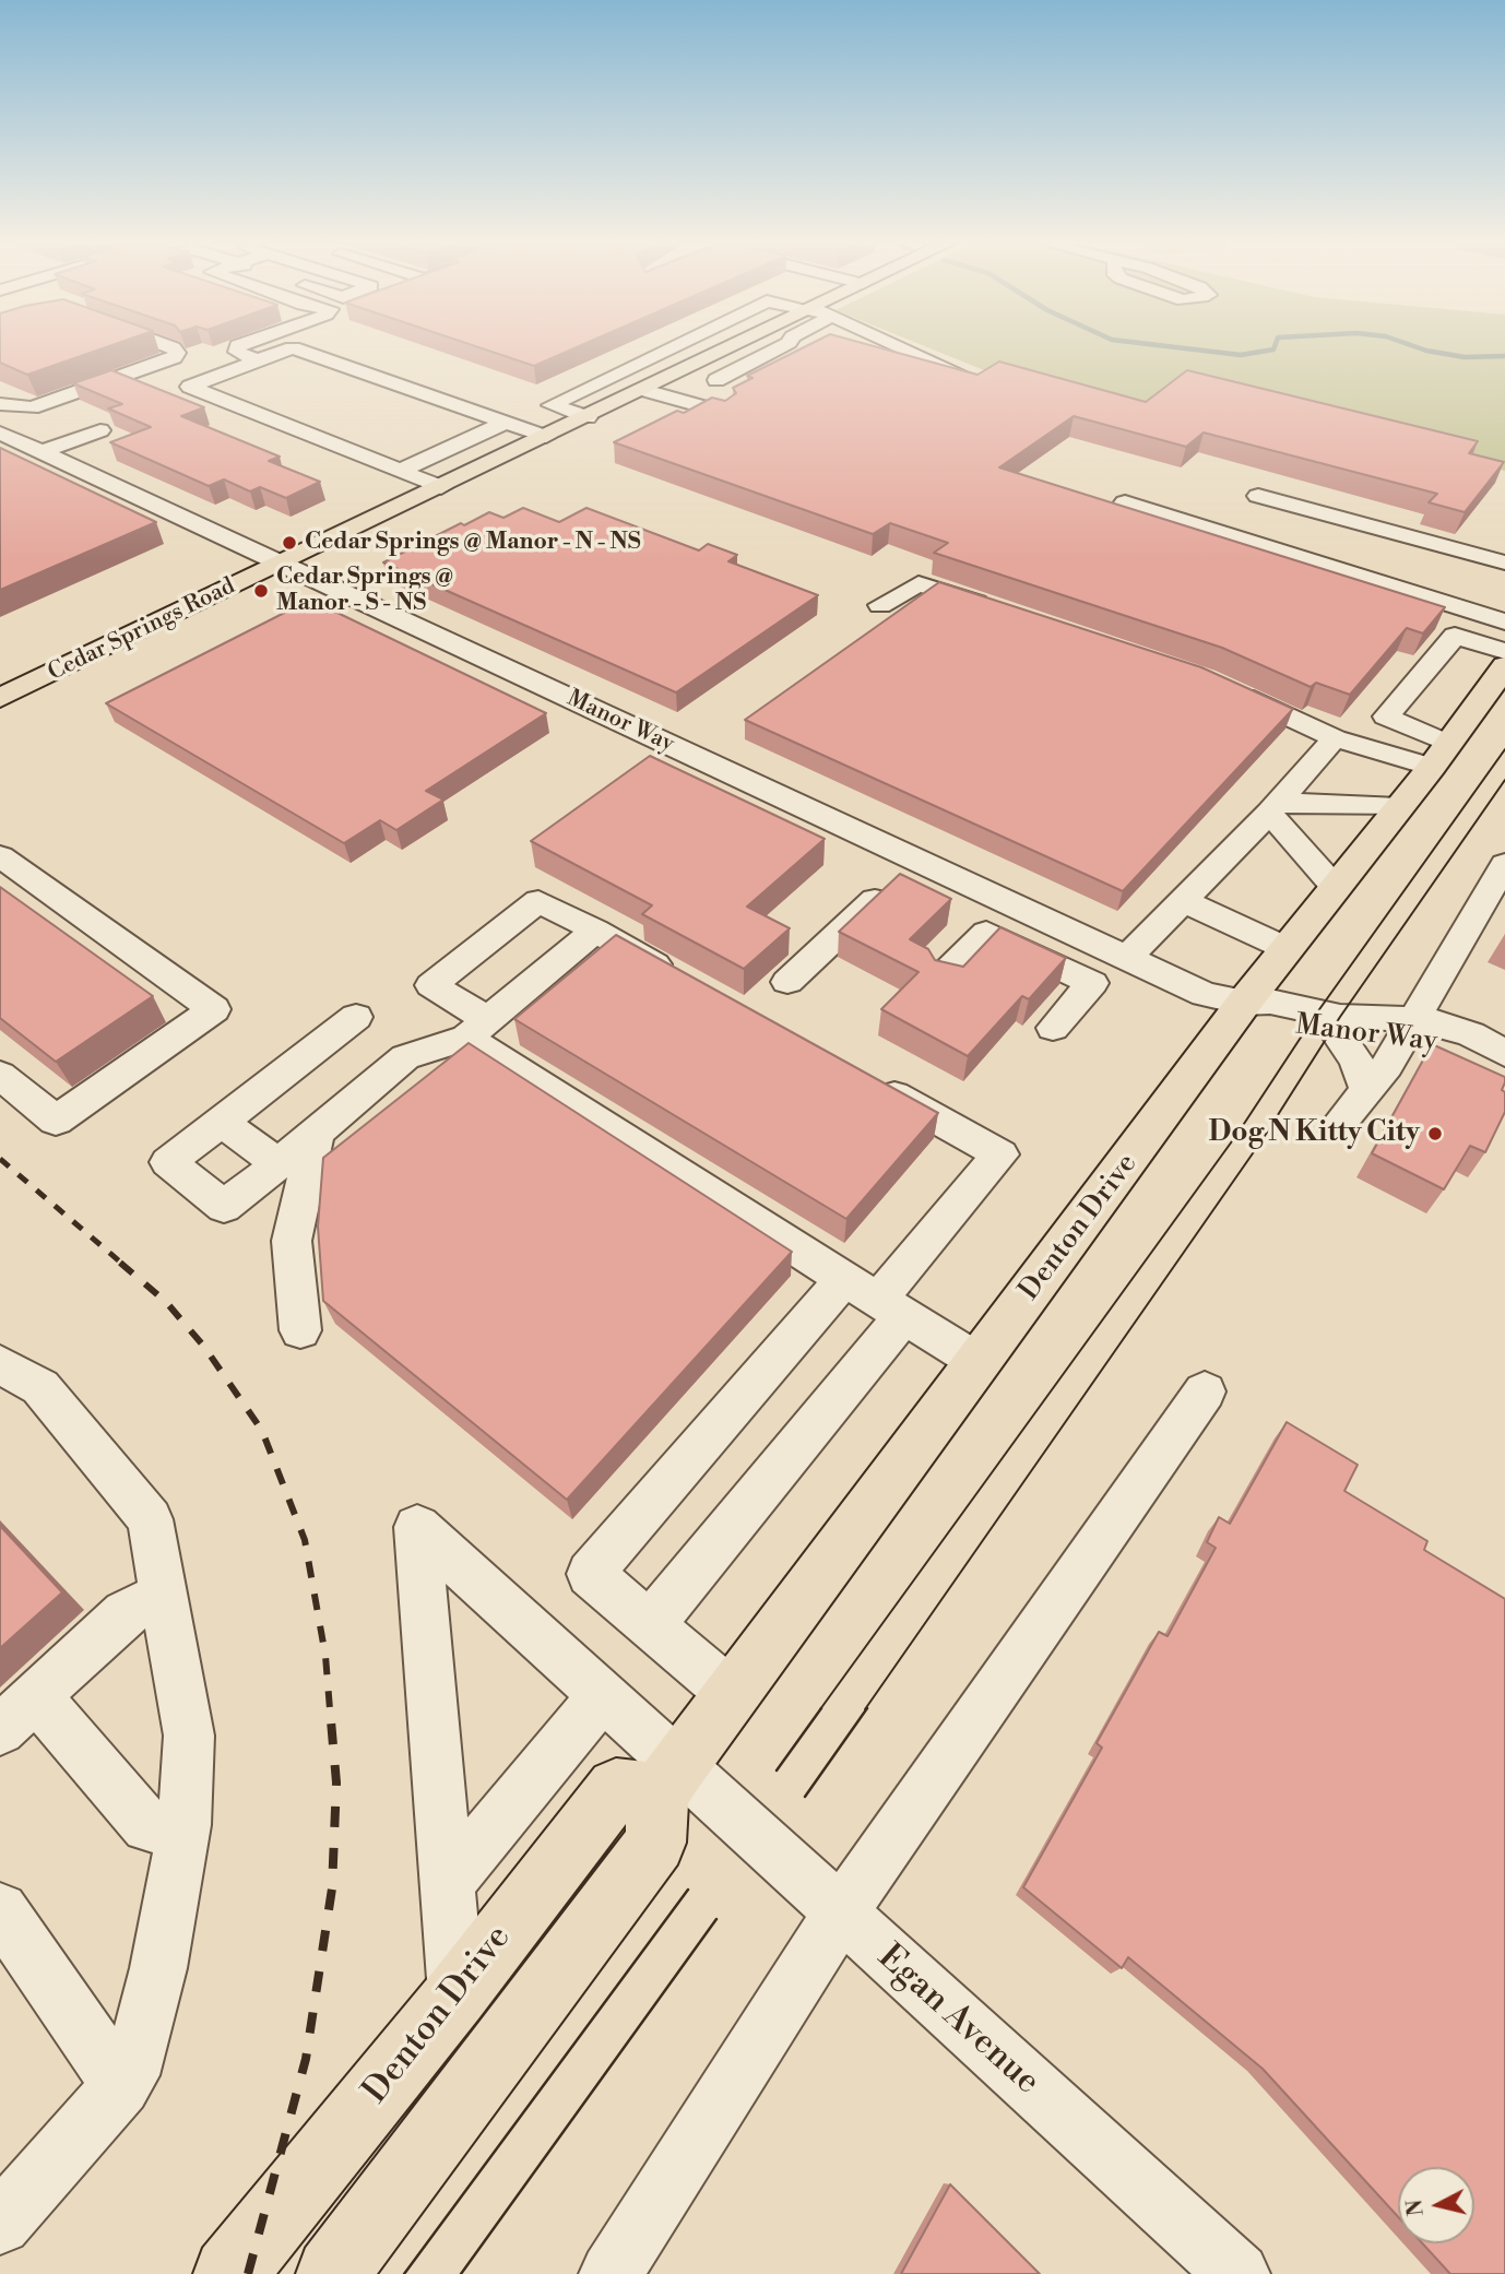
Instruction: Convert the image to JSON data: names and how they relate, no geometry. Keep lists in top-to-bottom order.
{
  "streets": {
    "main road": ["Cedar Springs Road", "Denton Drive"],
    "street": ["Manor Way", "Egan Avenue"]
  },
  "crossings": [
    ["Cedar Springs Road", "Manor Way"],
    ["Manor Way", "Denton Drive"],
    ["Denton Drive", "Egan Avenue"]
  ],
  "places": ["Cedar Springs @ Manor - N - NS", "Cedar Springs @ Manor - S - NS", "Dog N Kitty City"],
  "north": "left"
}
